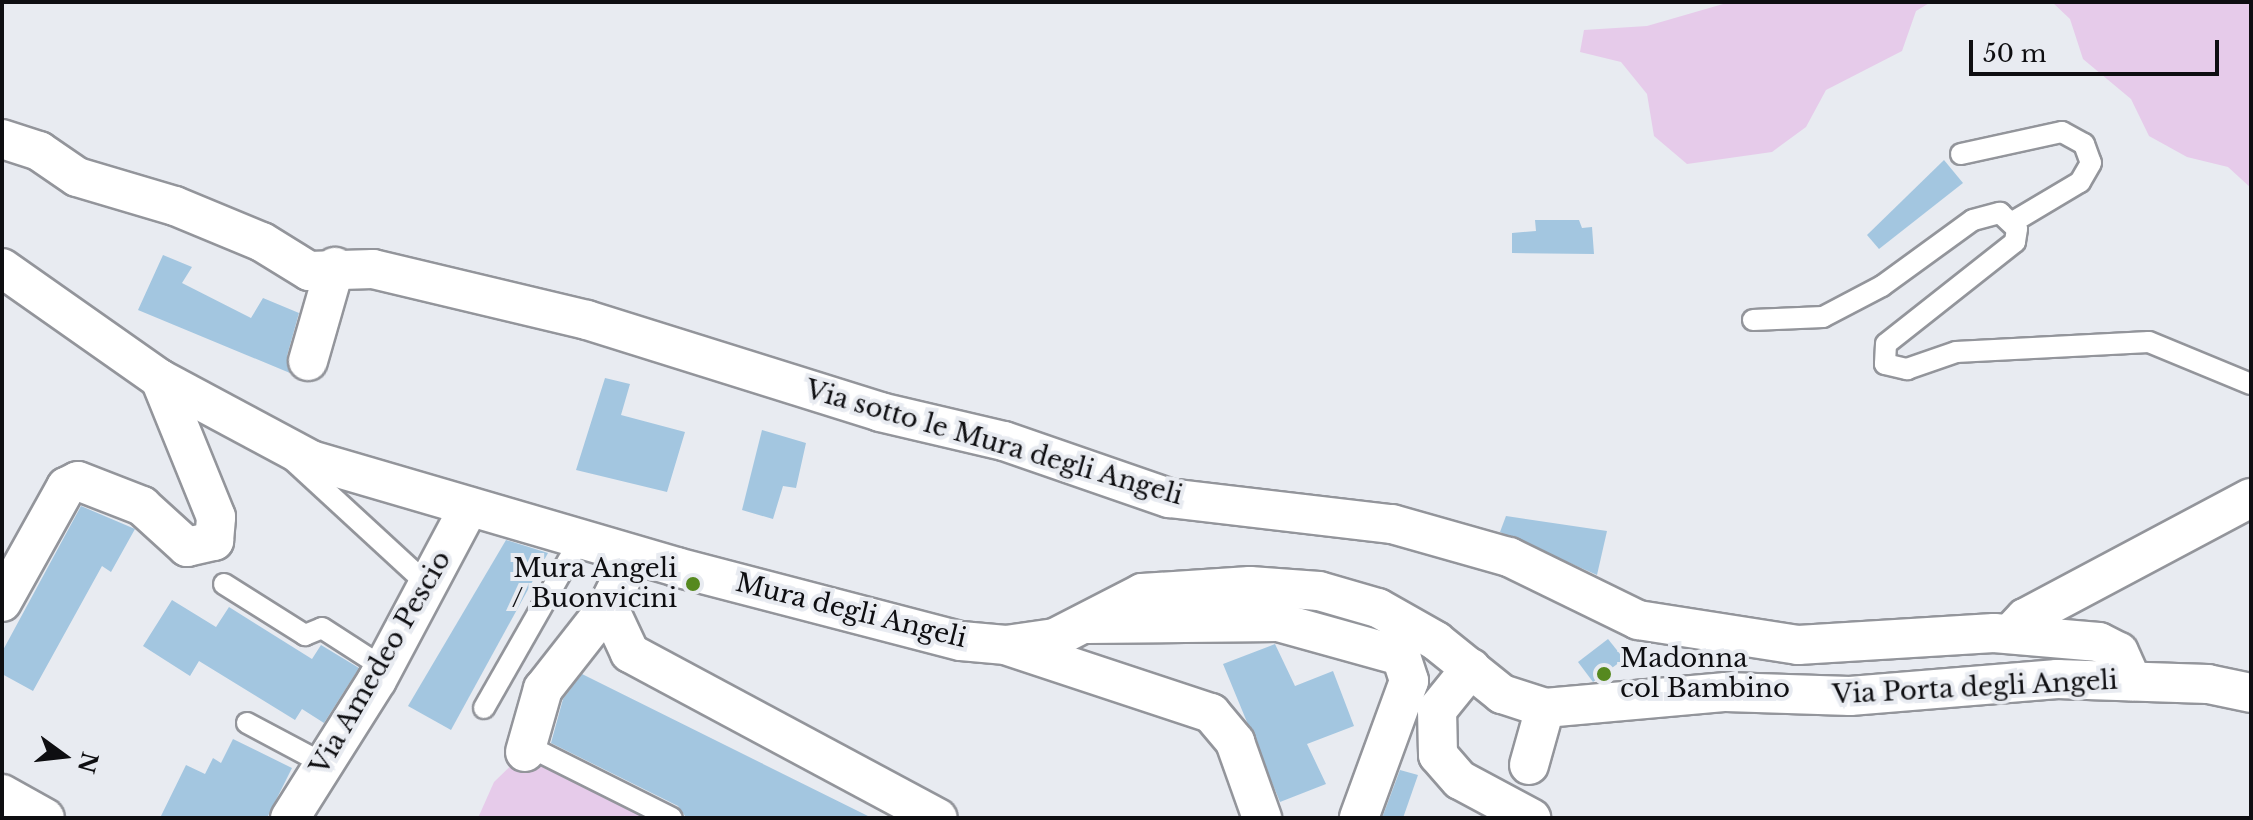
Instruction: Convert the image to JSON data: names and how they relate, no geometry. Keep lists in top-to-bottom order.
{
  "streets": {
    "street": [
      "Via sotto le Mura degli Angeli",
      "Mura degli Angeli",
      "Via Amedeo Pescio",
      "Via Porta degli Angeli"
    ]
  },
  "crossings": [
    ["Via sotto le Mura degli Angeli", "Via Porta degli Angeli"],
    ["Mura degli Angeli", "Via Amedeo Pescio"],
    ["Mura degli Angeli", "Via Porta degli Angeli"]
  ],
  "places": ["Mura Angeli / Buonvicini", "Madonna col Bambino"],
  "scale_bar": "50 m",
  "north": "right"
}
